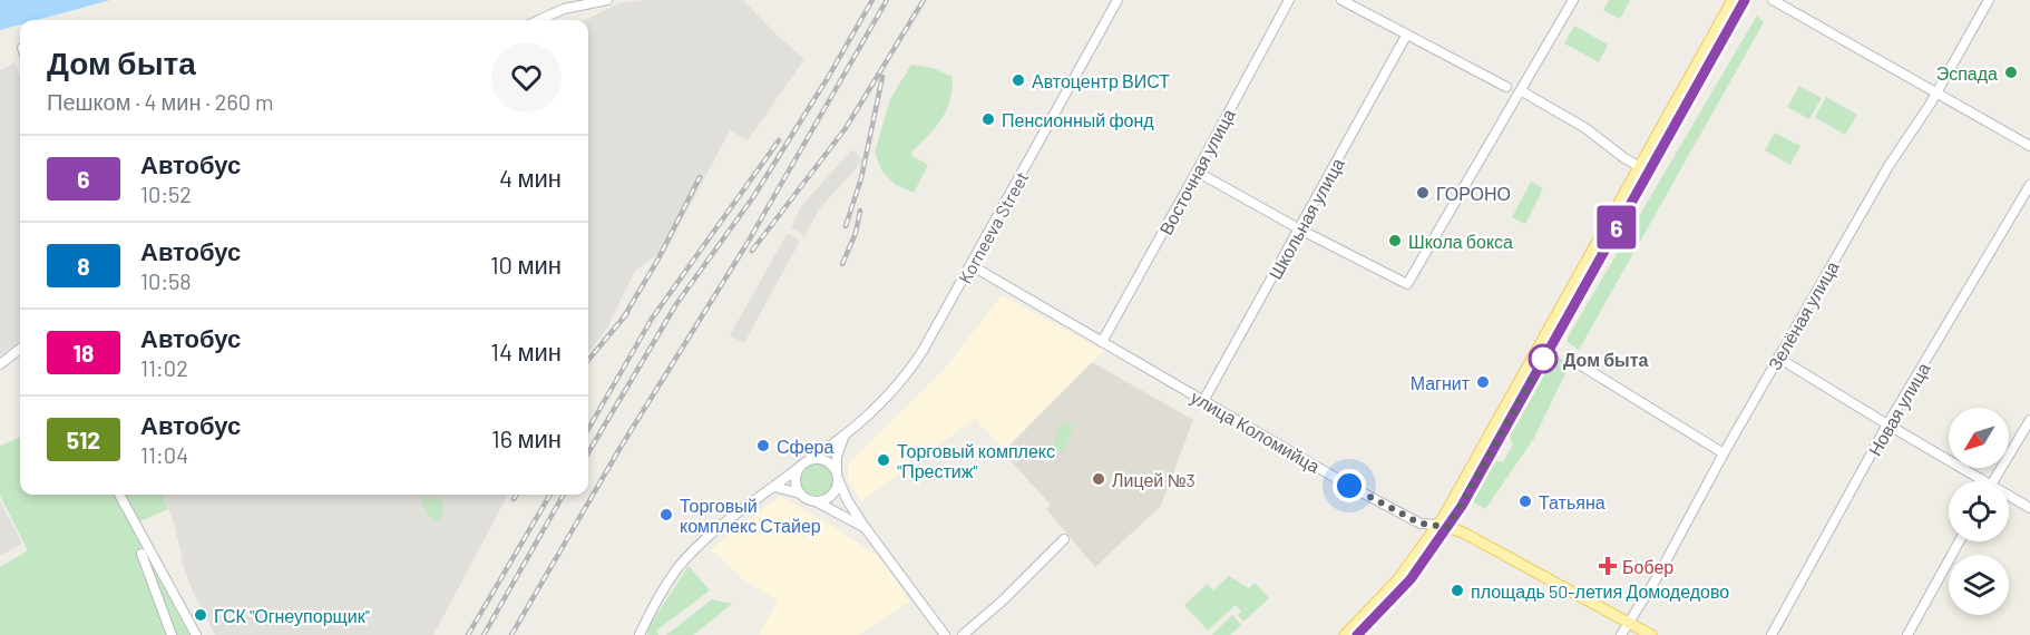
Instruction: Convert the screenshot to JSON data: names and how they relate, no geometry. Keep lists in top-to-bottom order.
{
  "streets": {
    "main road": ["улица Коломийца"],
    "street": [
      "Восточная улица",
      "Школьная улица",
      "Korneeva Street",
      "Зелёная улица",
      "Новая улица"
    ]
  },
  "crossings": [
    ["Восточная улица", "улица Коломийца"],
    ["Школьная улица", "улица Коломийца"],
    ["Korneeva Street", "улица Коломийца"],
    ["Зелёная улица", "улица Коломийца"]
  ],
  "places": {
    "other": [
      "Эспада",
      "Автоцентр ВИСТ",
      "Пенсионный фонд",
      "ГОРОНО",
      "Школа бокса",
      "Дом быта",
      "Магнит",
      "Сфера",
      "Торговый комплекс \"Престиж\"",
      "Лицей №3",
      "Татьяна",
      "Торговый комплекс Стайер",
      "площадь 50-летия Домодедово",
      "ГСК \"Огнеупорщик\""
    ],
    "health": ["Бобер"]
  },
  "lines": ["bus line 6"],
  "north": "bottom left",
  "page": {
    "on_map": "6",
    "heading": ["Дом быта", "Пешком · 4 мин · 260 m"],
    "list": [
      {
        "mark": "6",
        "name": "Автобус",
        "note": "10:52",
        "value": "4 мин"
      },
      {
        "mark": "8",
        "name": "Автобус",
        "note": "10:58",
        "value": "10 мин"
      },
      {
        "mark": "18",
        "name": "Автобус",
        "note": "11:02",
        "value": "14 мин"
      },
      {
        "mark": "512",
        "name": "Автобус",
        "note": "11:04",
        "value": "16 мин"
      }
    ]
  }
}
